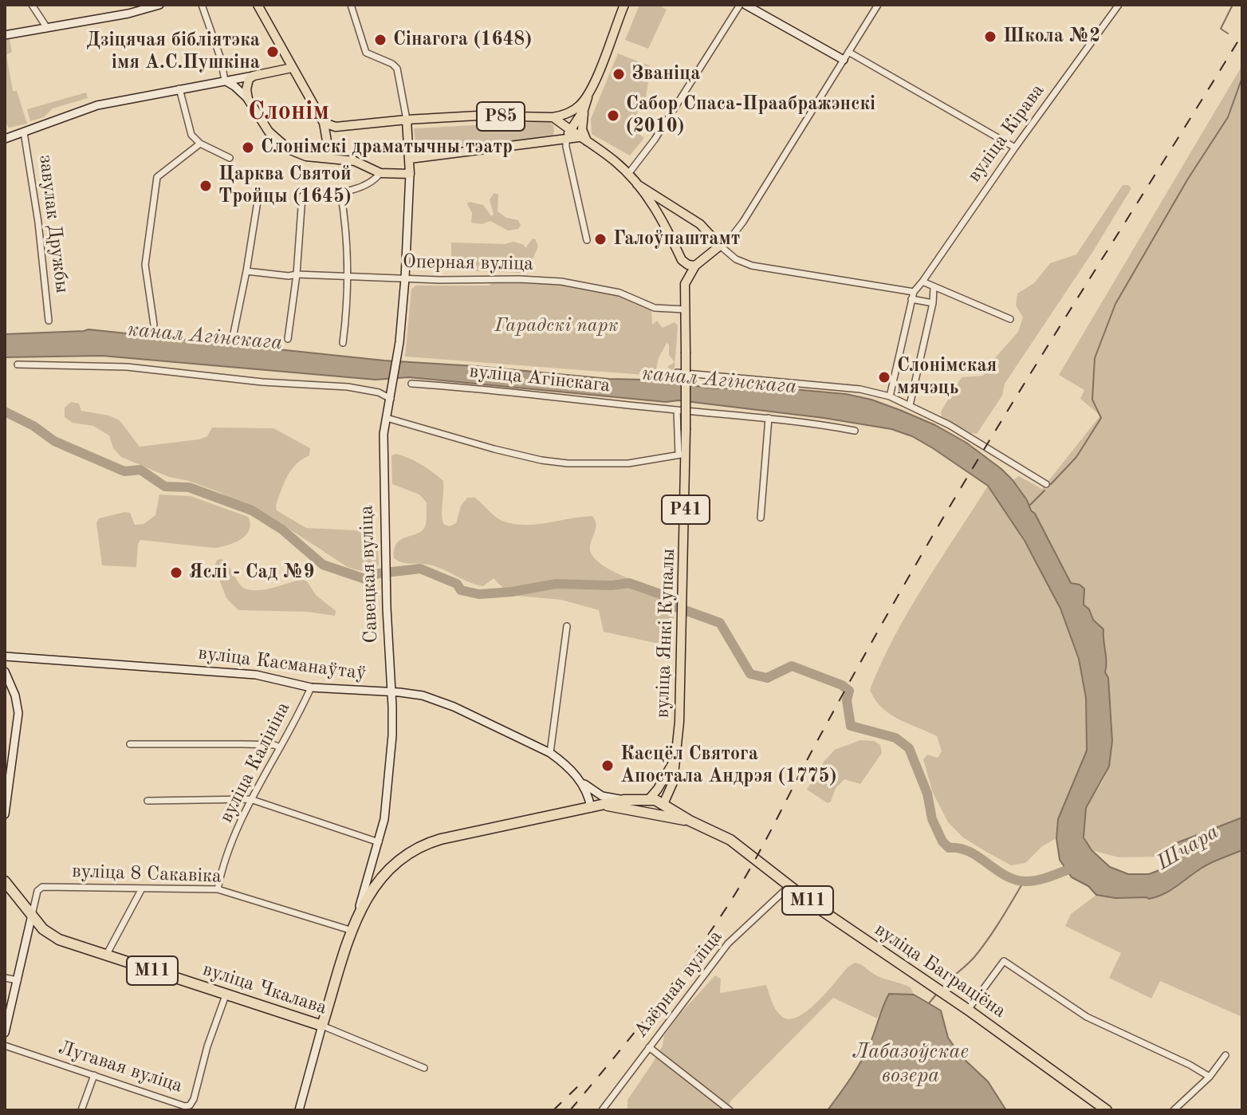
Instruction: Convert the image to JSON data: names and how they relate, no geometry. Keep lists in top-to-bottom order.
{
  "streets": {
    "highway": [
      "Савецкая вуліца",
      "М11",
      "вуліца Баграціёна",
      "вуліца Чкалава"
    ],
    "main road": ["Р85", "Р41", "вуліца Янкі Купалы"],
    "street": [
      "вуліца Кірава",
      "завулак Дружбы",
      "Оперная вуліца",
      "вуліца Агінскага",
      "вуліца Касманаўтаў",
      "вуліца Калініна",
      "вуліца 8 Сакавіка",
      "Азёрная вуліца",
      "Лугавая вуліца"
    ]
  },
  "crossings": [
    ["Р85", "Савецкая вуліца"],
    ["Оперная вуліца", "Савецкая вуліца"],
    ["Оперная вуліца", "вуліца Янкі Купалы"],
    ["Р41", "вуліца Янкі Купалы"],
    ["Р41", "М11"],
    ["Савецкая вуліца", "вуліца Касманаўтаў"],
    ["Савецкая вуліца", "вуліца 8 Сакавіка"],
    ["Савецкая вуліца", "М11"],
    ["Савецкая вуліца", "вуліца Чкалава"],
    ["вуліца Янкі Купалы", "М11"],
    ["вуліца Касманаўтаў", "вуліца Калініна"],
    ["вуліца Касманаўтаў", "М11"],
    ["вуліца Калініна", "вуліца 8 Сакавіка"],
    ["вуліца 8 Сакавіка", "вуліца Чкалава"],
    ["М11", "вуліца Баграціёна"],
    ["вуліца Баграціёна", "Азёрная вуліца"],
    ["вуліца Чкалава", "Лугавая вуліца"]
  ],
  "districts": ["Слонім"],
  "water": ["канал Агінскага", "Шчара", "Лабазоўскае возера"],
  "parks": ["Гарадскі парк"],
  "places": [
    "Школа №2",
    "Сінагога (1648)",
    "Дзіцячая бібліятэка імя А.С.Пушкіна",
    "Званіца",
    "Сабор Спаса-Праабражэнскі (2010)",
    "Слонімскі драматычны тэатр",
    "Царква Святой Тройцы (1645)",
    "Галоўпаштамт",
    "Слонімская мячэць",
    "Яслі - Сад №9",
    "Касцёл Святога Апостала Андрэя (1775)"
  ]
}
